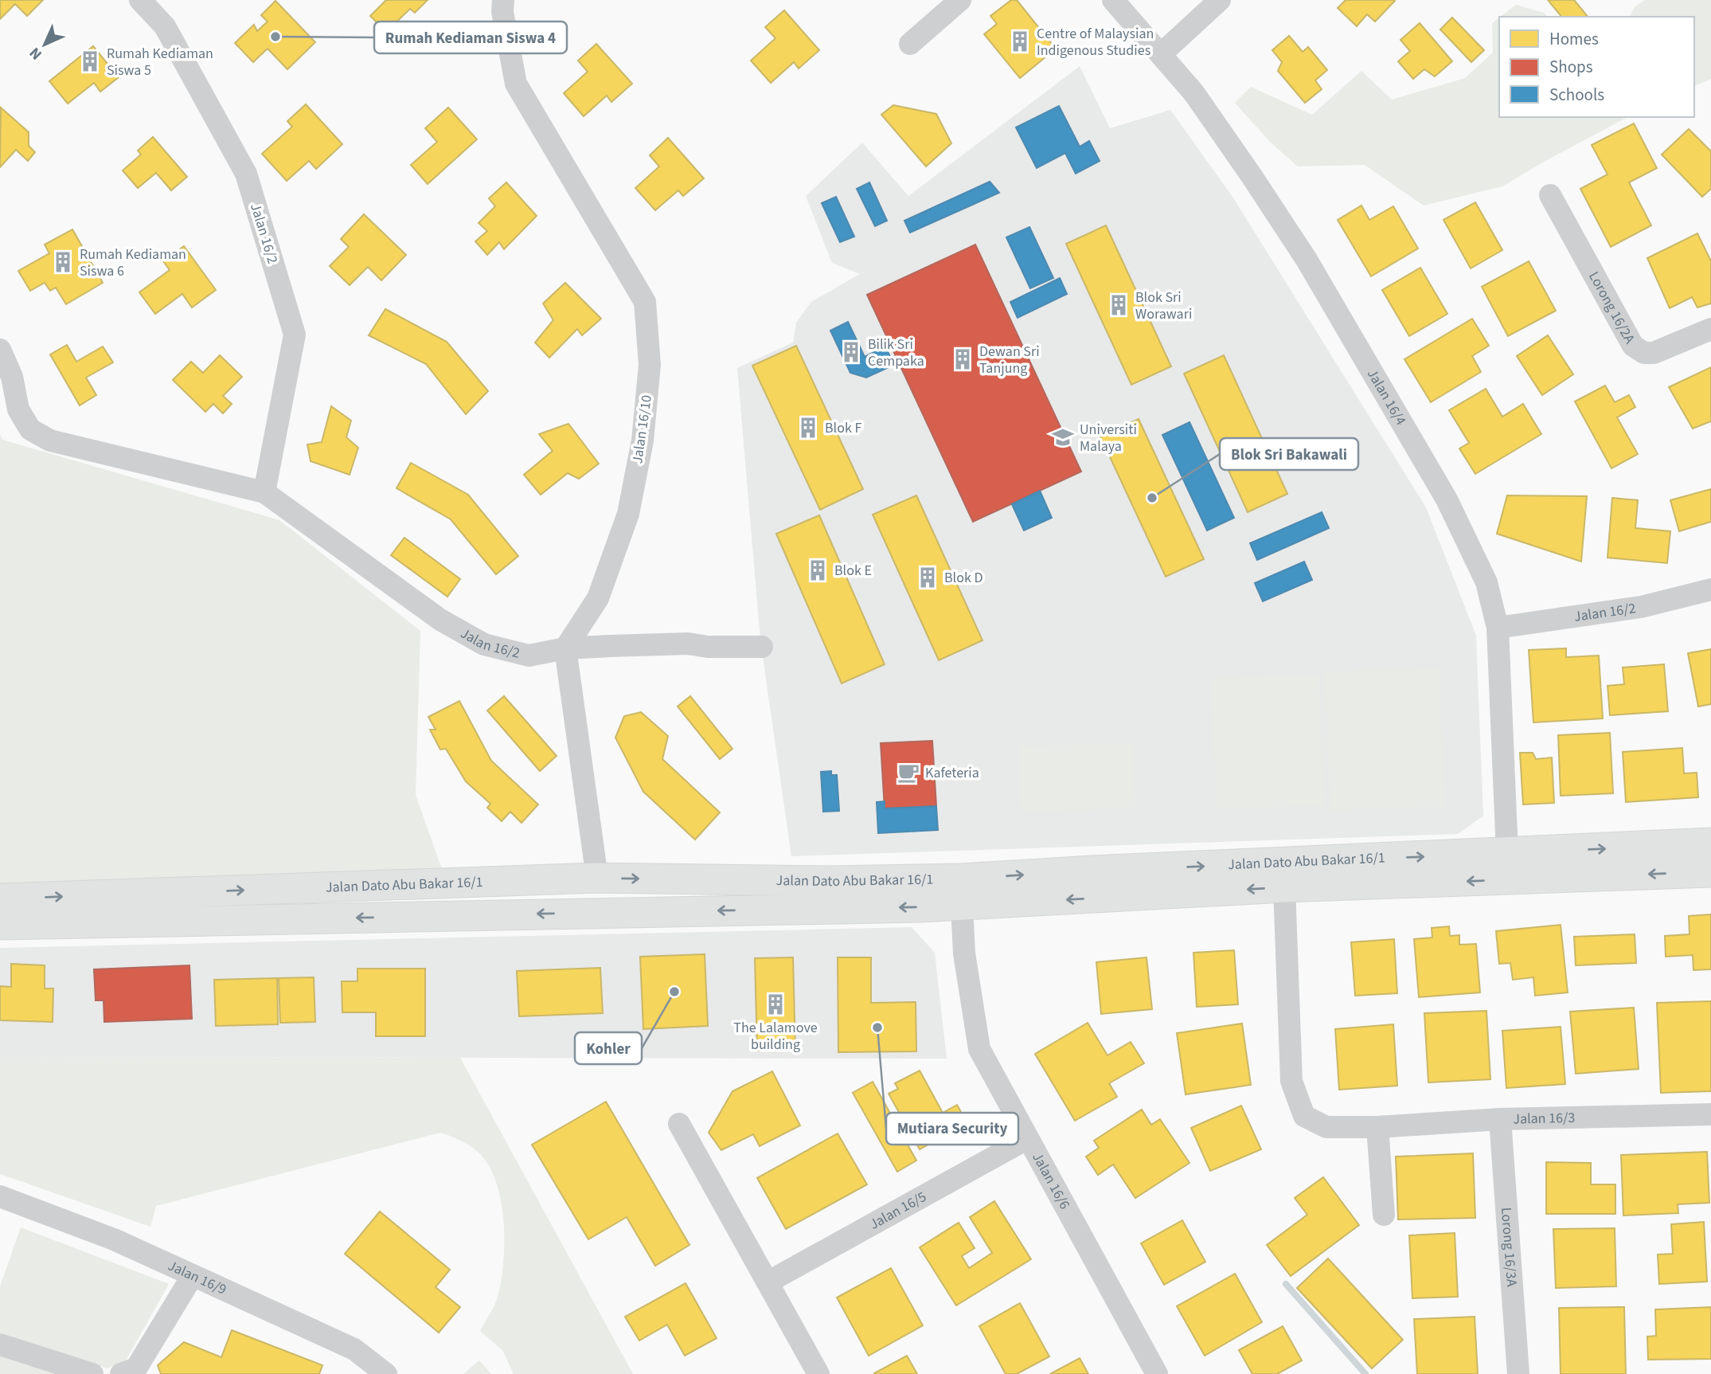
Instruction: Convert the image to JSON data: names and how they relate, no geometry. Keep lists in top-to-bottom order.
{
  "streets": {
    "main road": ["Jalan Dato Abu Bakar 16/1"],
    "street": [
      "Jalan 16/2",
      "Lorong 16/2A",
      "Jalan 16/4",
      "Jalan 16/10",
      "Jalan 16/3",
      "Jalan 16/6",
      "Jalan 16/5",
      "Lorong 16/3A",
      "Jalan 16/9"
    ]
  },
  "crossings": [
    ["Jalan 16/2", "Jalan 16/4"],
    ["Jalan 16/2", "Jalan 16/10"],
    ["Jalan 16/4", "Jalan Dato Abu Bakar 16/1"],
    ["Jalan Dato Abu Bakar 16/1", "Jalan 16/3"],
    ["Jalan Dato Abu Bakar 16/1", "Jalan 16/6"],
    ["Jalan 16/3", "Lorong 16/3A"],
    ["Jalan 16/6", "Jalan 16/5"]
  ],
  "places": {
    "other": [
      "Rumah Kediaman Siswa 4",
      "Blok Sri Bakawali",
      "Kohler",
      "Mutiara Security"
    ],
    "building": [
      "Centre of Malaysian Indigenous Studies",
      "Rumah Kediaman Siswa 5",
      "Rumah Kediaman Siswa 6",
      "Blok Sri Worawari",
      "Bilik Sri Cempaka",
      "Dewan Sri Tanjung",
      "Blok F",
      "Blok E",
      "Blok D",
      "The Lalamove building"
    ],
    "school or university": ["Universiti Malaya"],
    "cafe": ["Kafeteria"]
  },
  "legend": ["Homes", "Shops", "Schools"],
  "north": "bottom left"
}
